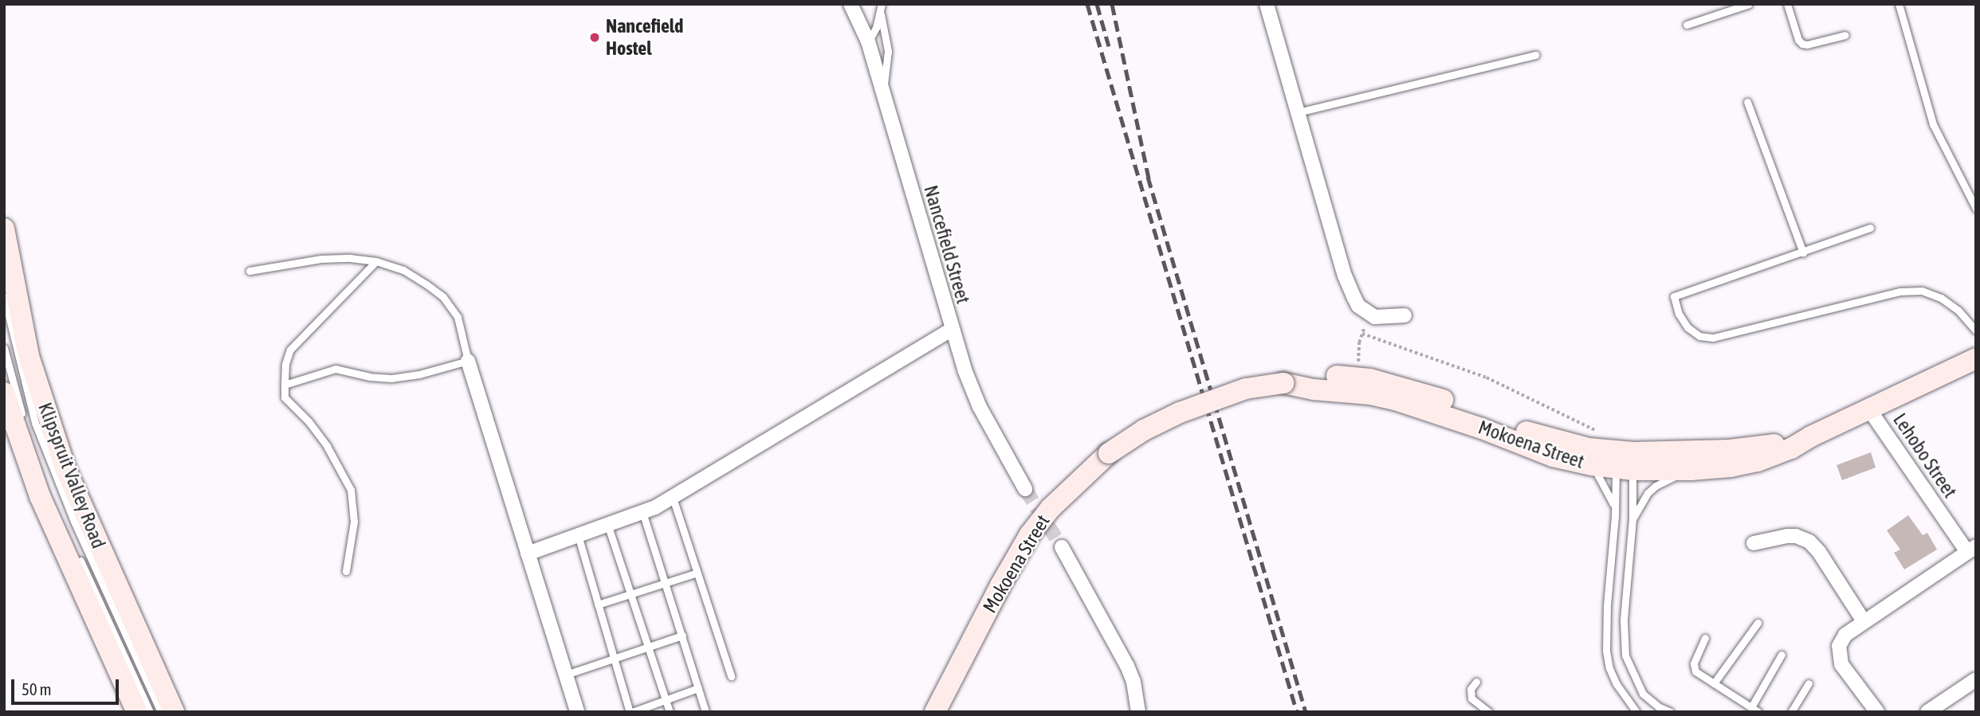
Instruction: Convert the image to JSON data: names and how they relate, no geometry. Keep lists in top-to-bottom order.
{
  "streets": {
    "main road": ["Mokoena Street", "Klipspruit Valley Road"],
    "street": ["Nancefield Street", "Lehobo Street"]
  },
  "crossings": [
    ["Mokoena Street", "Lehobo Street"]
  ],
  "places": ["Nancefield Hostel"],
  "scale_bar": "50 m"
}
